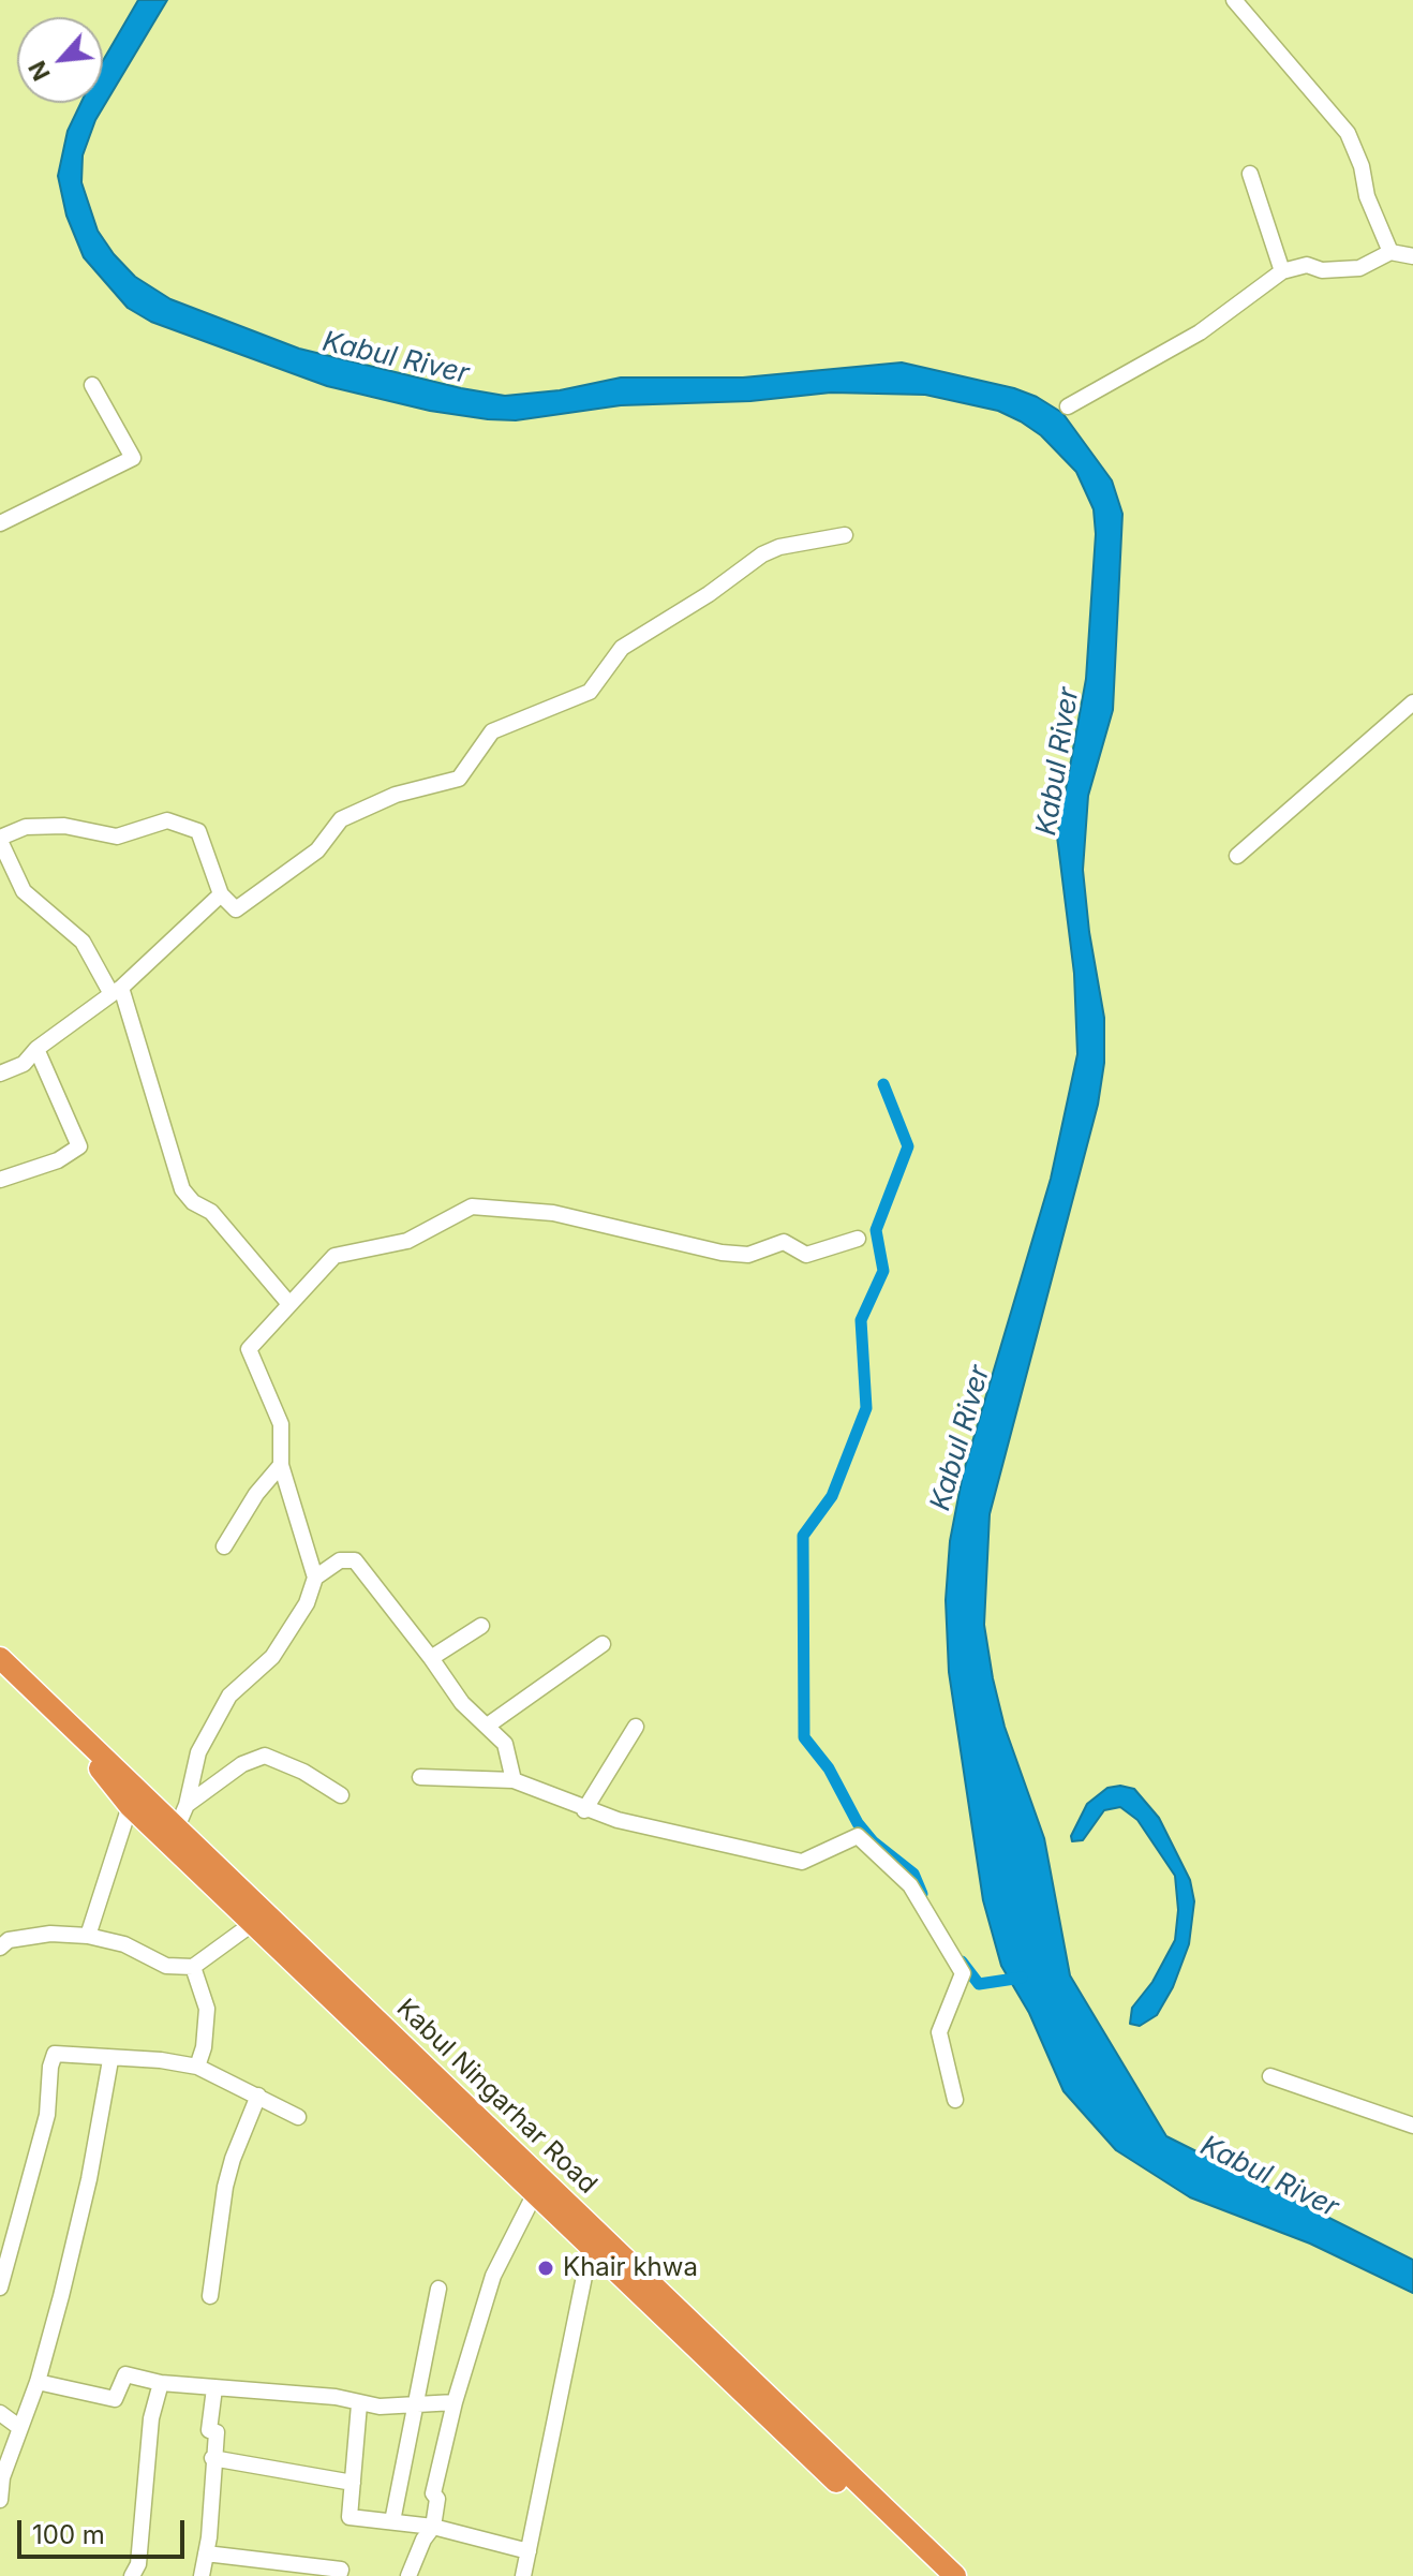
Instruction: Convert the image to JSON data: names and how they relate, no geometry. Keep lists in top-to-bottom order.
{
  "streets": {
    "highway": ["Kabul Ningarhar Road"]
  },
  "water": ["Kabul River"],
  "places": ["Khair khwa"],
  "scale_bar": "100 m",
  "north": "bottom left"
}
